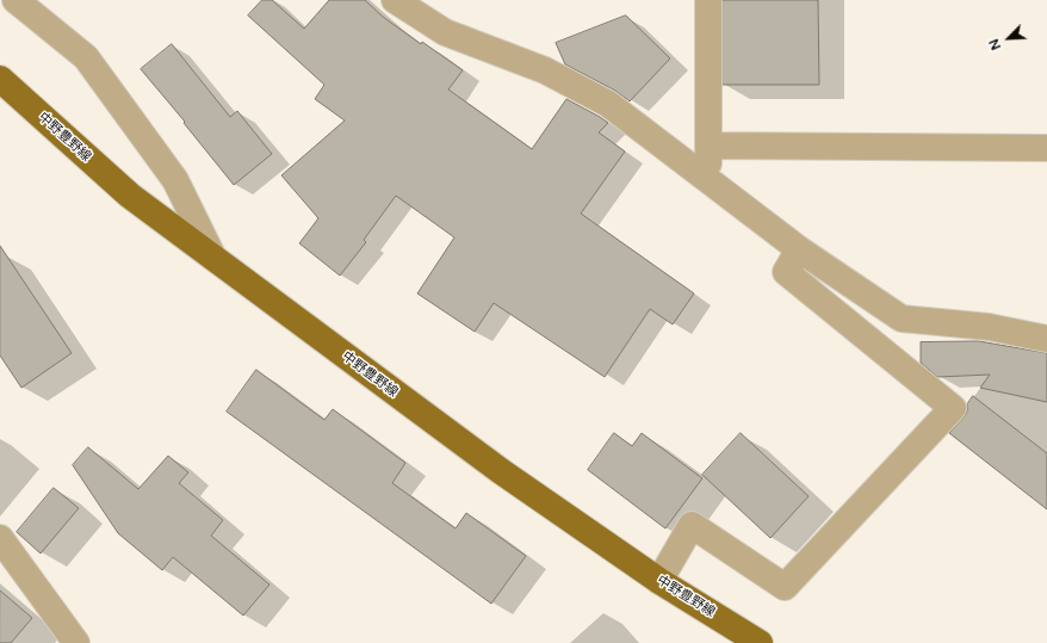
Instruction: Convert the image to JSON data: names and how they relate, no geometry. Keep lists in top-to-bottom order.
{
  "streets": {
    "main road": ["中野豊野線"]
  },
  "north": "bottom left"
}
